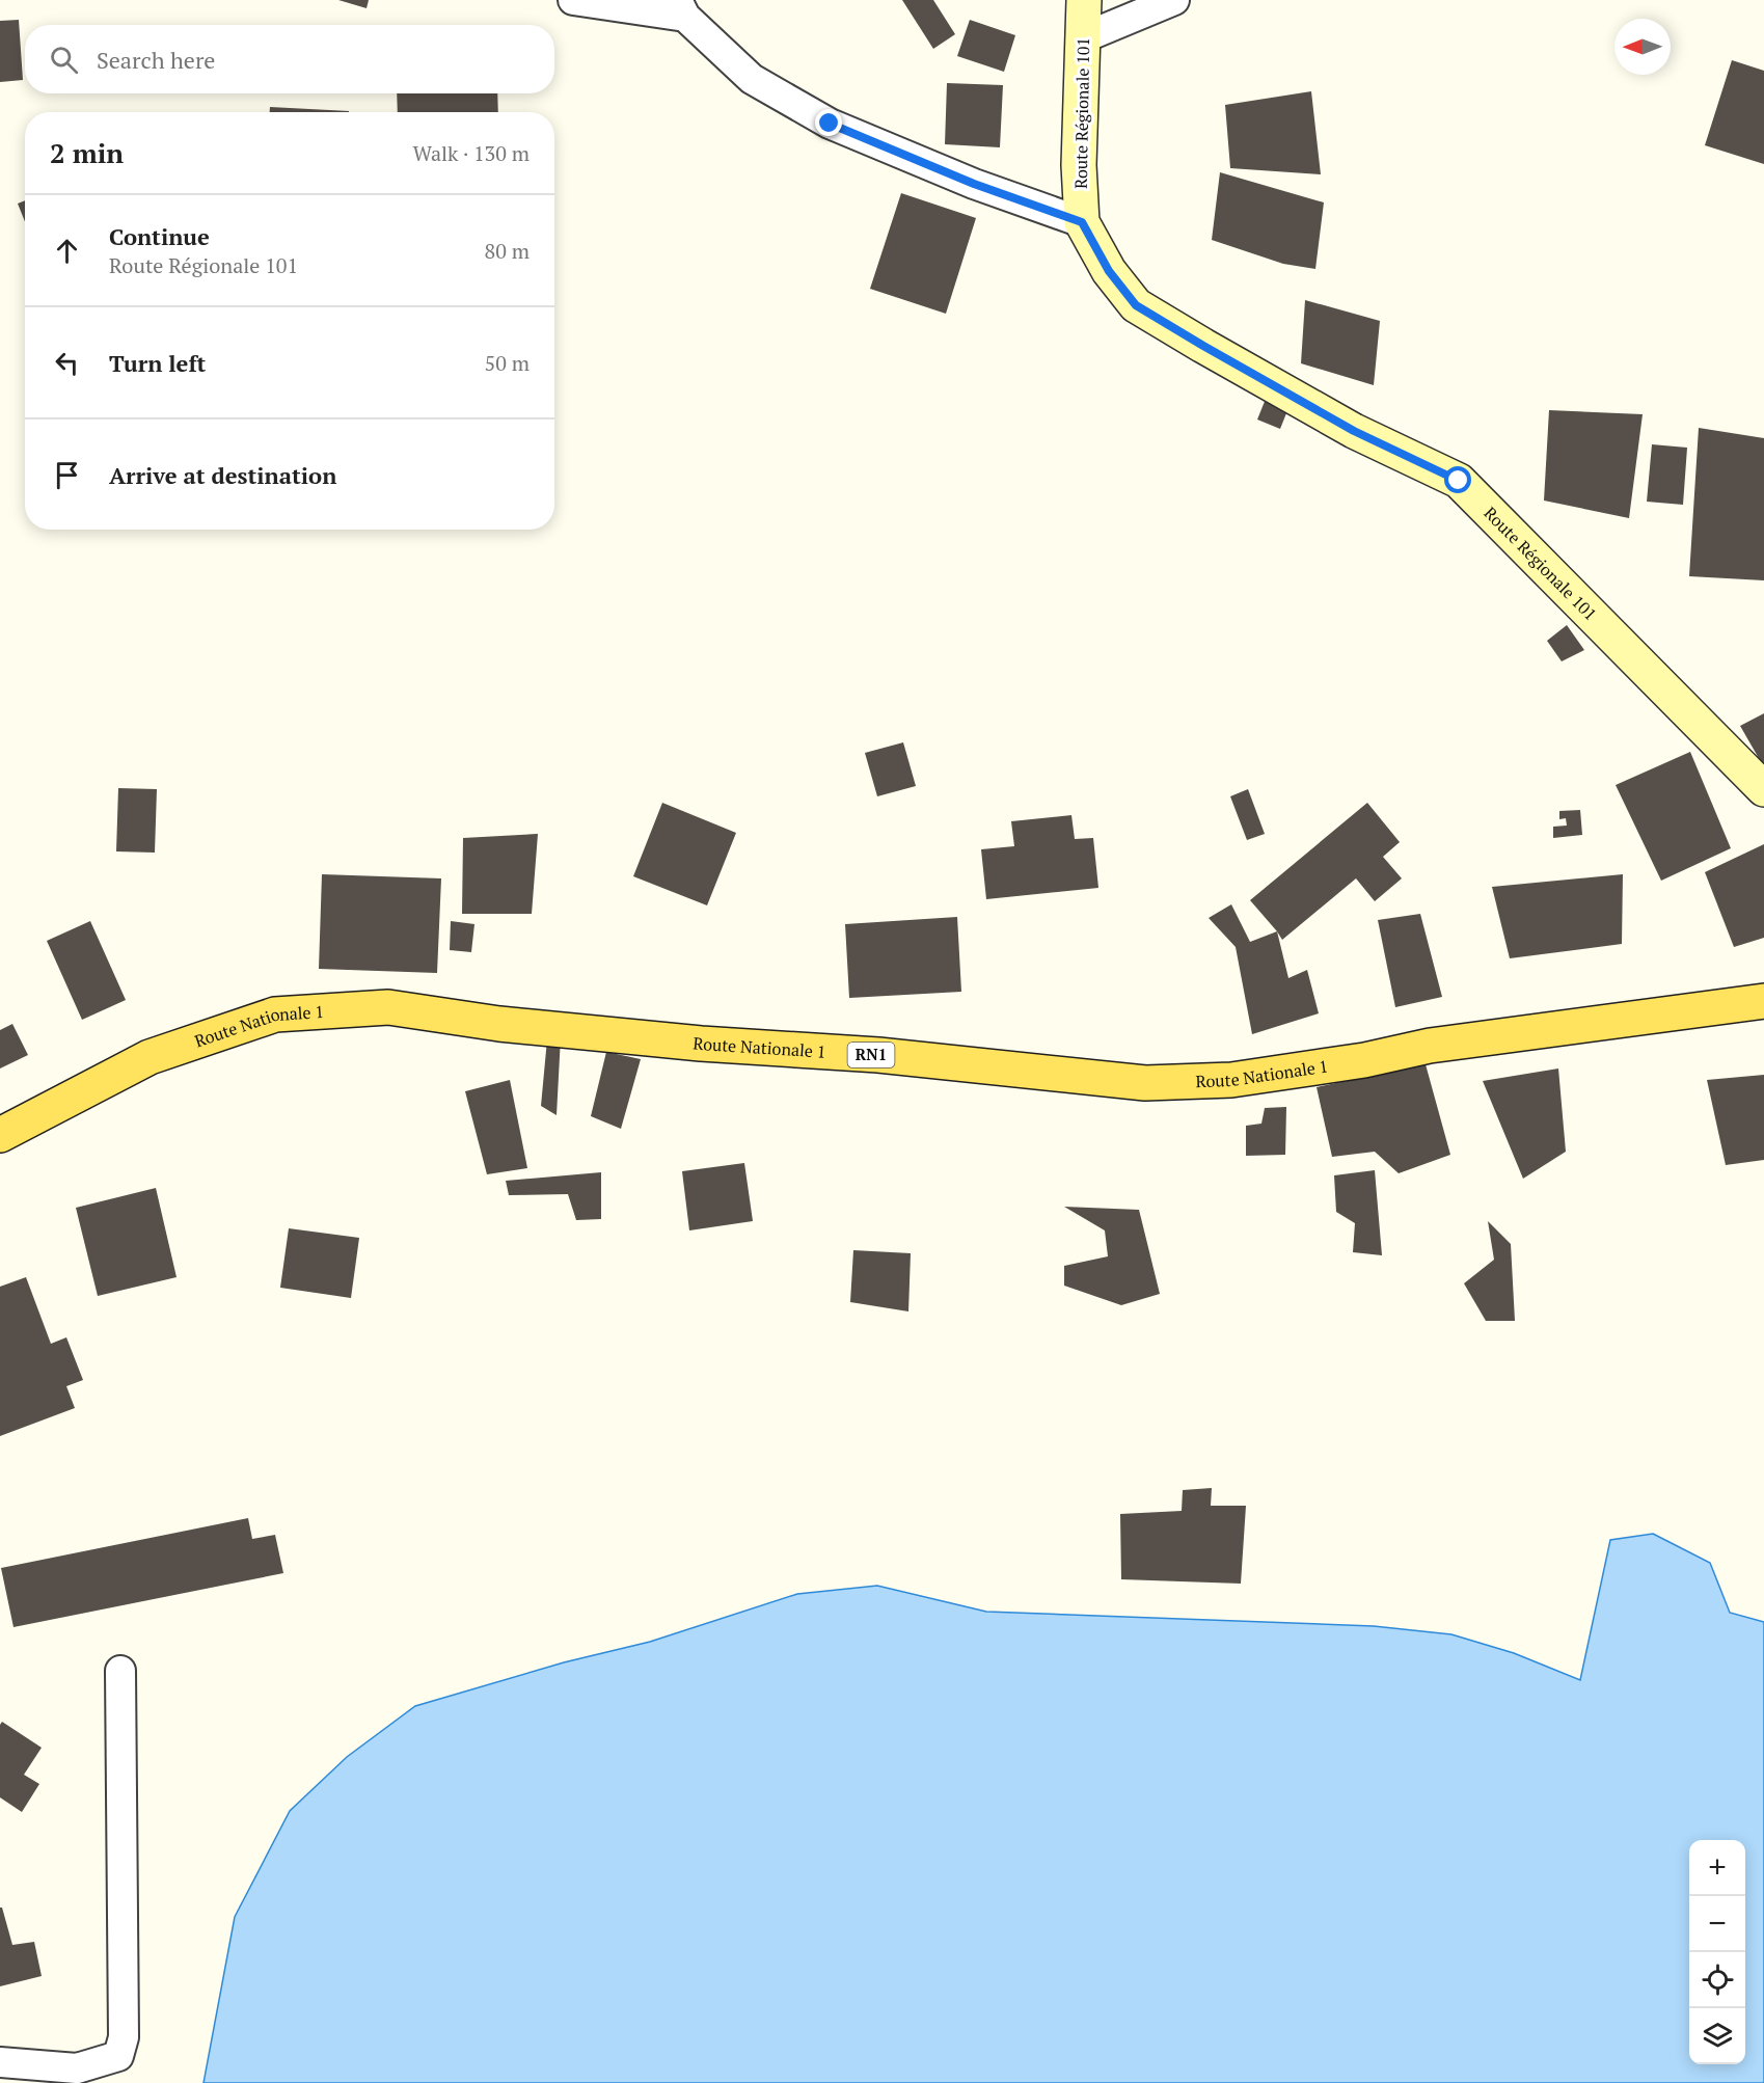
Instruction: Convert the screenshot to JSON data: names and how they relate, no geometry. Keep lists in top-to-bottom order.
{
  "streets": {
    "main road": ["Route Nationale 1", "RN1"],
    "street": ["Route Régionale 101"]
  },
  "north": "left",
  "page": {
    "search": "Search here",
    "heading": ["2 min", "Walk · 130 m"],
    "list": [
      ["Continue", "Route Régionale 101", "80 m"],
      ["Turn left", "50 m"],
      "Arrive at destination"
    ],
    "map_buttons": ["+", "−"]
  }
}
